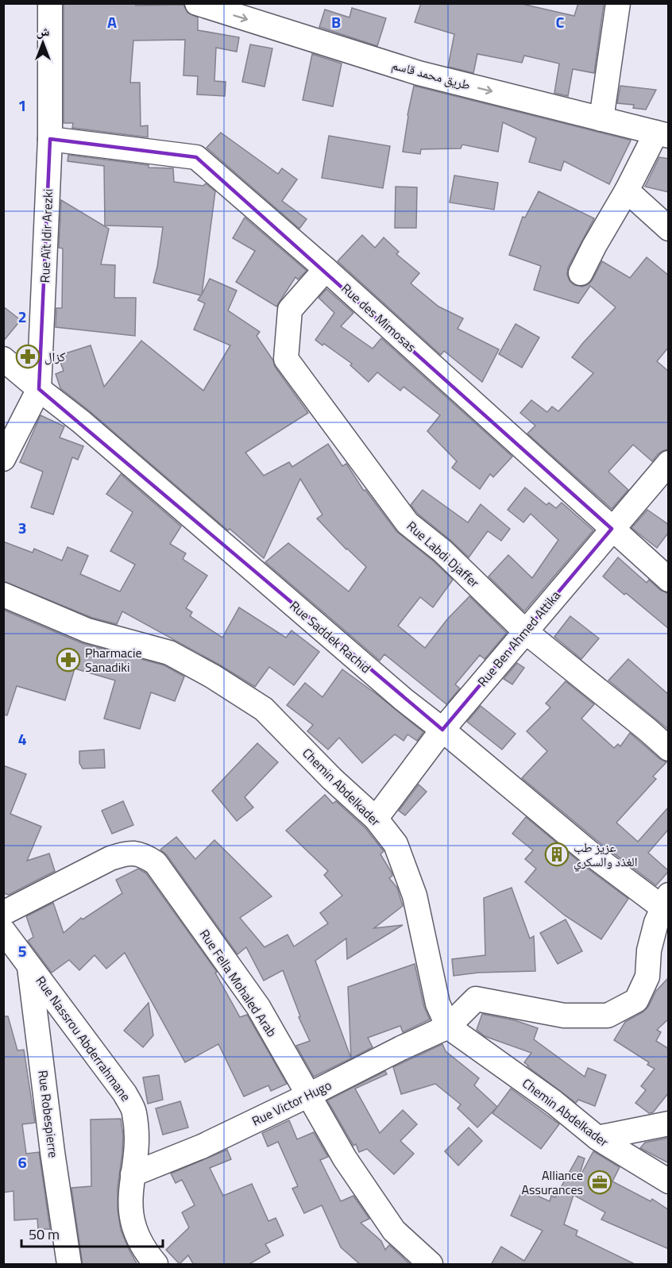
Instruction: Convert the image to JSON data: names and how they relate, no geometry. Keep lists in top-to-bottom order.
{
  "streets": {
    "street": [
      "طريق محمد قاسم",
      "Rue Aït Idir Arezki",
      "Rue des Mimosas",
      "Rue Labdi Djaffer",
      "Rue Saddek Rachid",
      "Rue Ben Ahmed Attika",
      "Chemin Abdelkader",
      "Rue Fella Mohaled Arab",
      "Rue Nassrou Abderrahmane",
      "Rue Victor Hugo",
      "Rue Robespierre"
    ]
  },
  "crossings": [
    ["Rue Aït Idir Arezki", "Rue des Mimosas"],
    ["Rue Aït Idir Arezki", "Rue Saddek Rachid"],
    ["Rue des Mimosas", "Rue Labdi Djaffer"],
    ["Rue des Mimosas", "Rue Ben Ahmed Attika"],
    ["Rue Labdi Djaffer", "Rue Ben Ahmed Attika"],
    ["Rue Saddek Rachid", "Rue Ben Ahmed Attika"],
    ["Rue Ben Ahmed Attika", "Chemin Abdelkader"],
    ["Chemin Abdelkader", "Rue Victor Hugo"],
    ["Rue Fella Mohaled Arab", "Rue Victor Hugo"],
    ["Rue Nassrou Abderrahmane", "Rue Victor Hugo"],
    ["Rue Nassrou Abderrahmane", "Rue Robespierre"]
  ],
  "one_way": ["طريق محمد قاسم"],
  "places": {
    "pharmacy": ["كزال", "Pharmacie Sanadiki"],
    "building": ["عزيز طب الغذد والسكري"],
    "office": ["Alliance Assurances"]
  },
  "scale_bar": "50 m",
  "north": "top",
  "grid": {
    "columns": ["A", "B", "C"],
    "rows": [
      "1",
      "2",
      "3",
      "4",
      "5",
      "6"
    ]
  }
}
